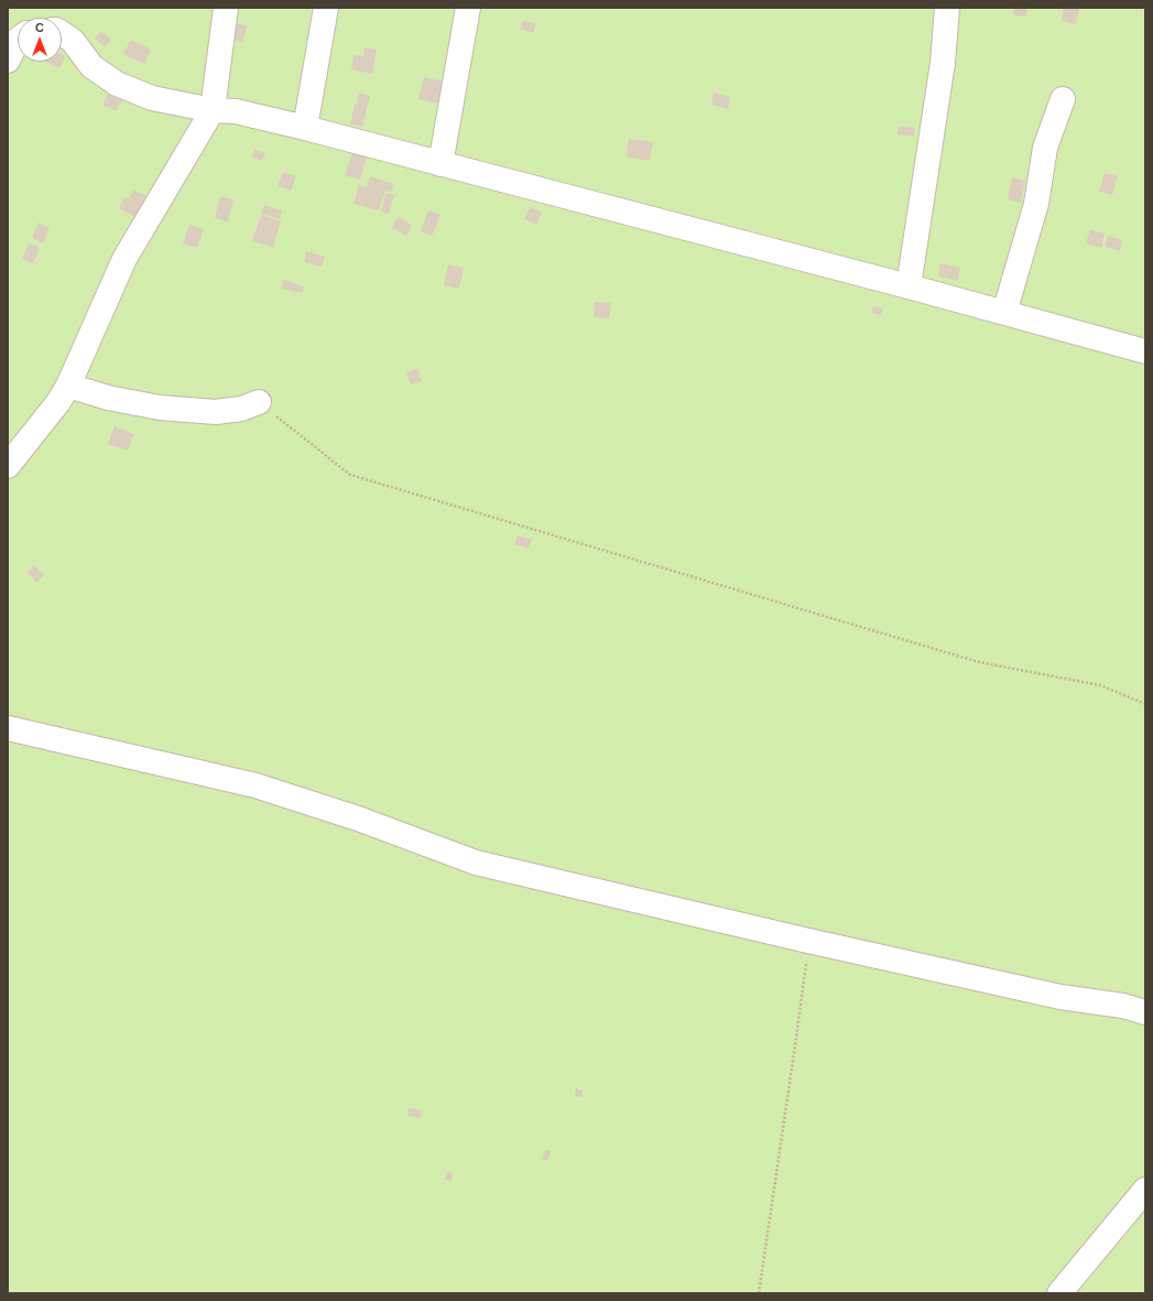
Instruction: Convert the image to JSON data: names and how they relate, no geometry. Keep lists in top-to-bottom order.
{
  "north": "top"
}
